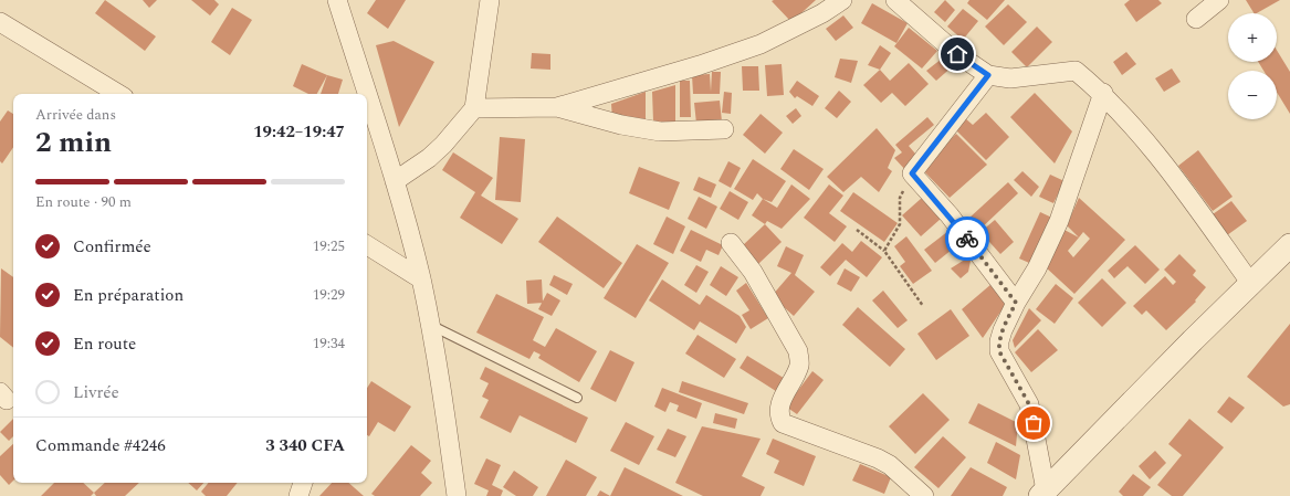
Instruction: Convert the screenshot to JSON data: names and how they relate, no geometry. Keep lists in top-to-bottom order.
{
  "page": {
    "map_buttons": ["+", "−"],
    "heading": ["2 min", "Arrivée dans", "19:42–19:47"],
    "panel": ["Commande #4246", "3 340 CFA"],
    "bar": "En route · 90 m",
    "list": [
      ["Confirmée", "19:25"],
      ["En préparation", "19:29"],
      ["En route", "19:34"],
      "Livrée"
    ]
  }
}
